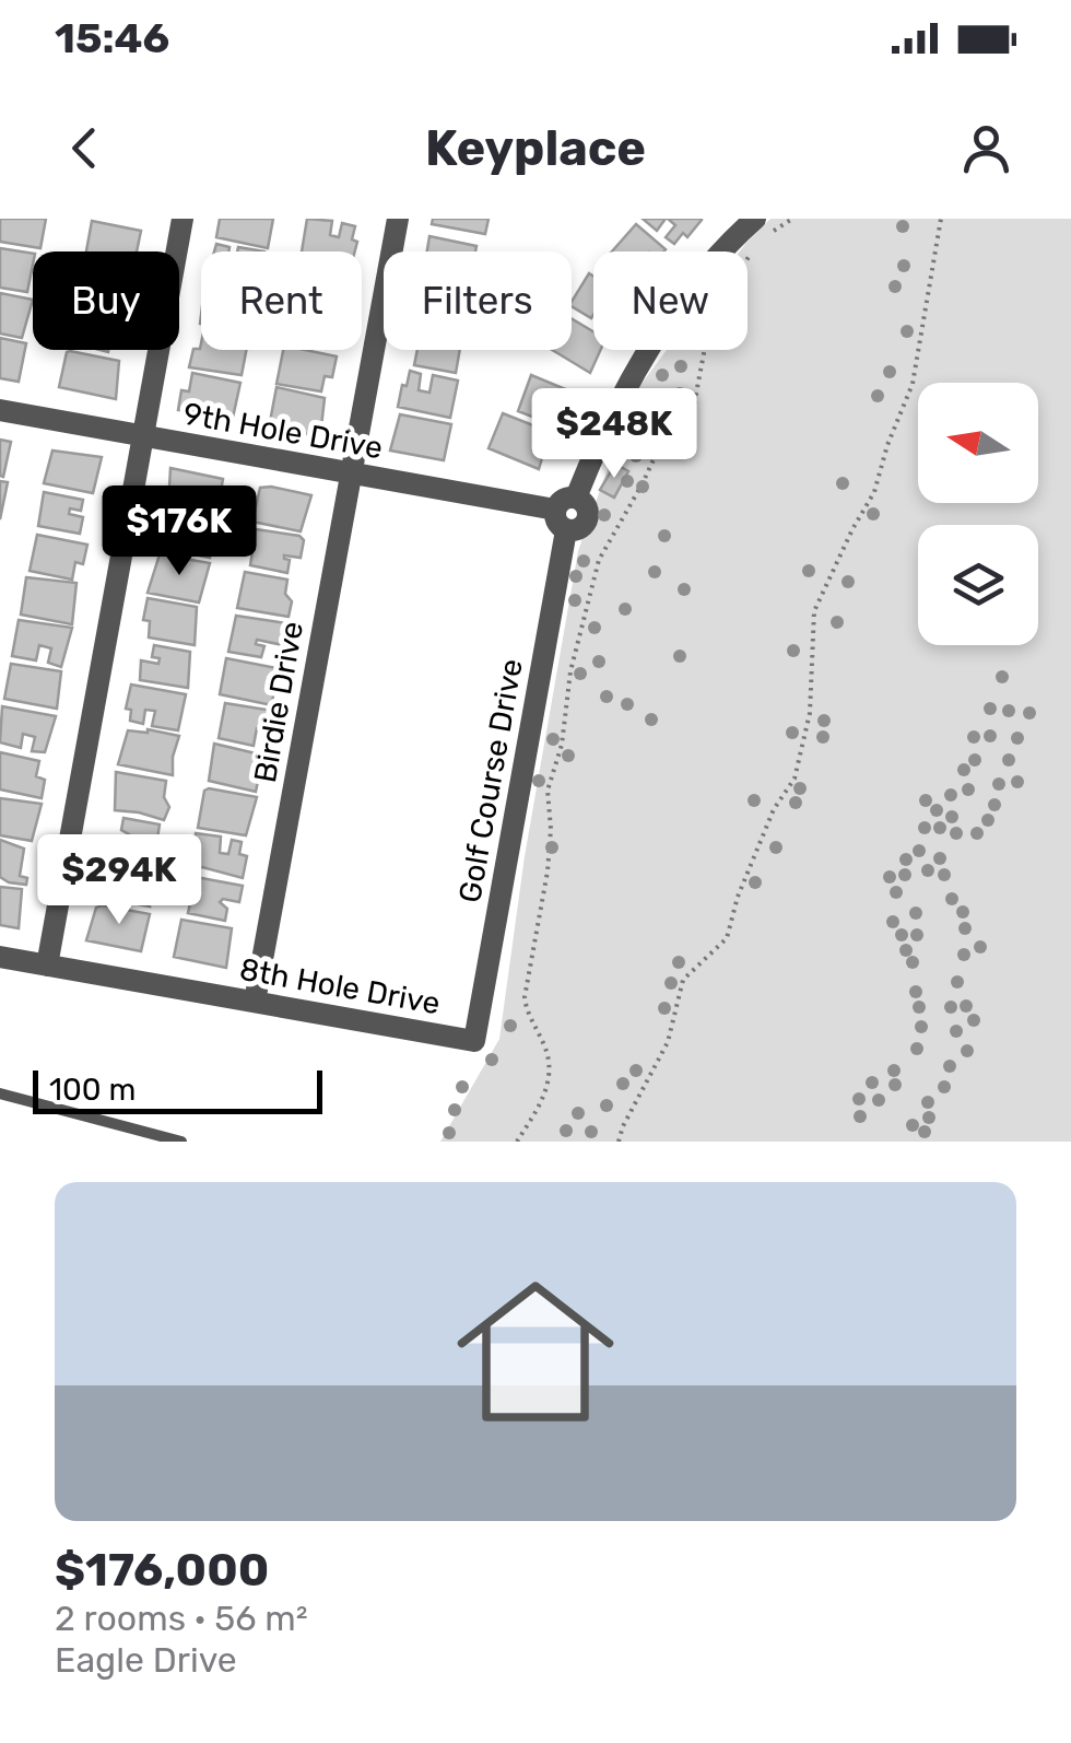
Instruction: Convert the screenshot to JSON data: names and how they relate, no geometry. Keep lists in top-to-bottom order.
{
  "streets": {
    "street": [
      "9th Hole Drive",
      "Birdie Drive",
      "Golf Course Drive",
      "8th Hole Drive"
    ]
  },
  "crossings": [
    ["9th Hole Drive", "Birdie Drive"],
    ["9th Hole Drive", "Golf Course Drive"],
    ["Birdie Drive", "8th Hole Drive"],
    ["Golf Course Drive", "8th Hole Drive"]
  ],
  "scale_bar": "100 m",
  "north": "left",
  "page": {
    "status": "15:46",
    "header": "Keyplace",
    "chip": [
      "Buy",
      "Rent",
      "Filters",
      "New"
    ],
    "price": ["$248K", "$176K", "$294K"],
    "scale": "100 m",
    "list": [
      {
        "name": "$176,000",
        "note": "2 rooms · 56 m² · Eagle Drive"
      }
    ]
  }
}
